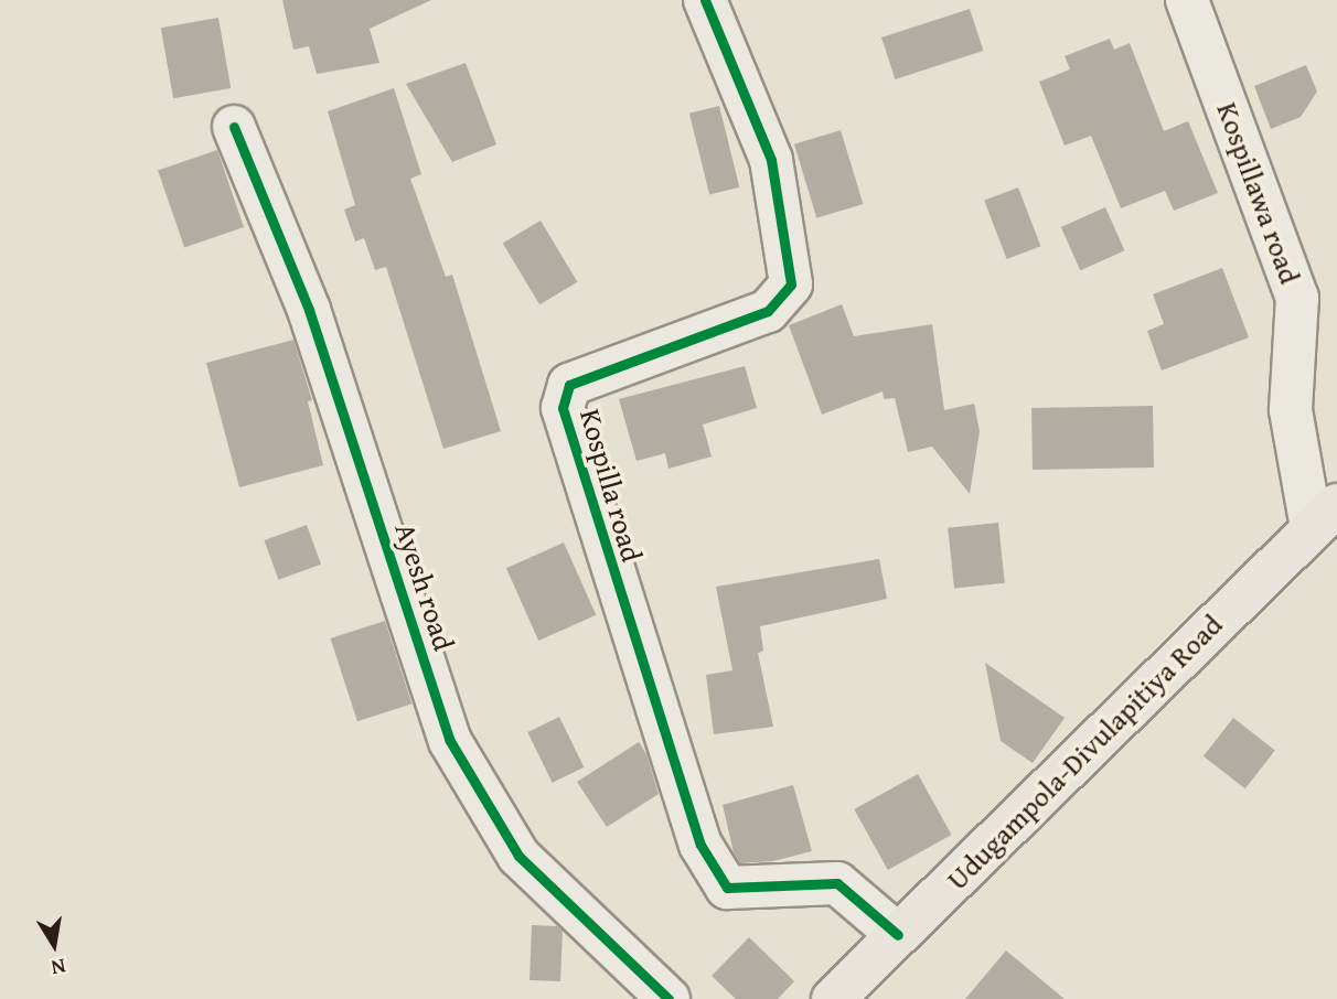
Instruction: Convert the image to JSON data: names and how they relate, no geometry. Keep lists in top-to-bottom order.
{
  "streets": {
    "main road": ["Udugampola-Divulapitiya Road"],
    "street": ["Kospillawa road", "Kospilla road", "Ayesh road"]
  },
  "crossings": [
    ["Kospillawa road", "Udugampola-Divulapitiya Road"],
    ["Kospilla road", "Udugampola-Divulapitiya Road"]
  ],
  "north": "bottom"
}
